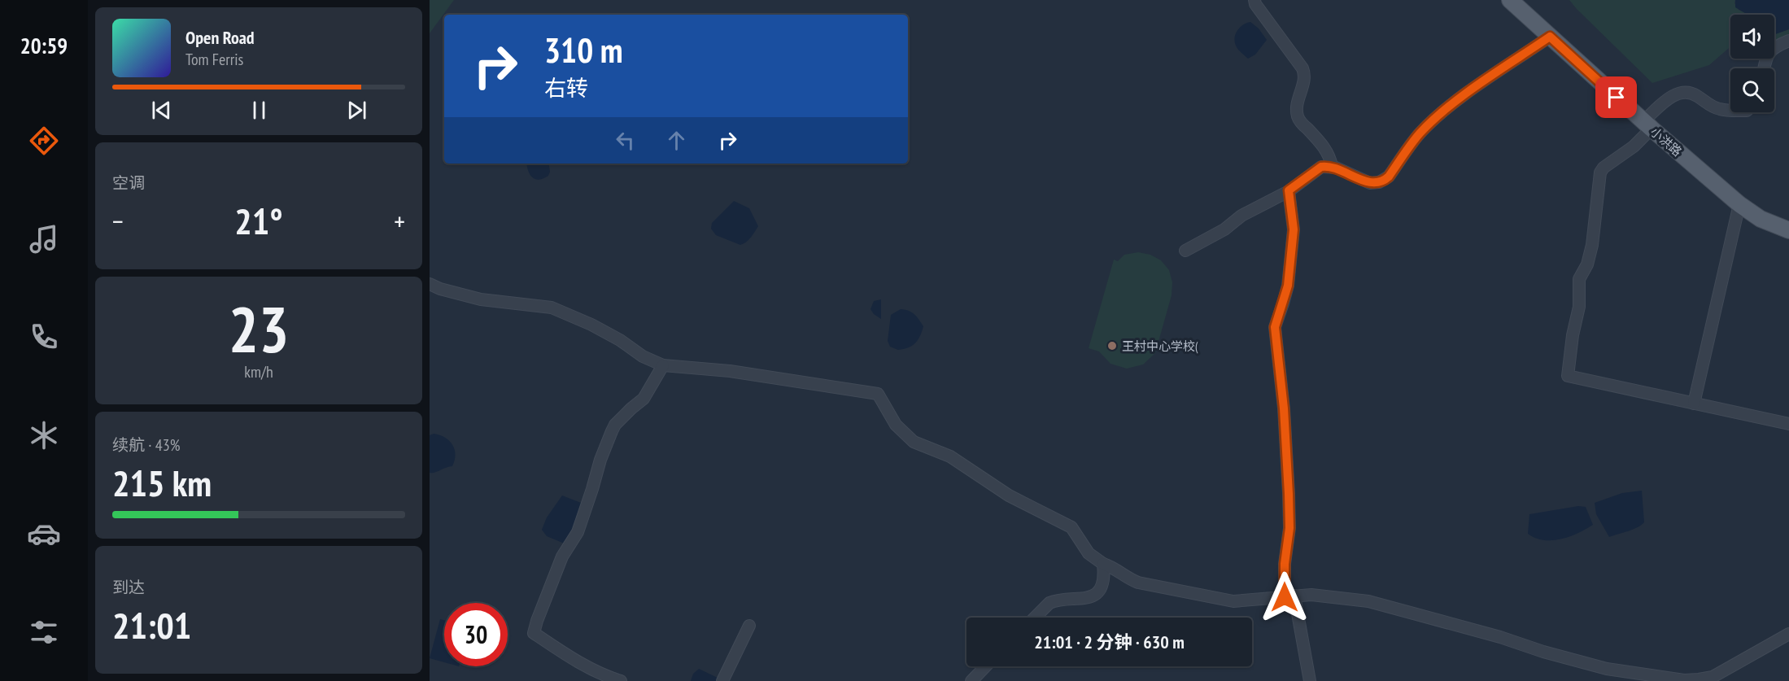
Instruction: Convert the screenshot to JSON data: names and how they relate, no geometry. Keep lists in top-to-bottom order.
{
  "streets": {
    "main road": ["小洪路"]
  },
  "places": ["王村中心学校("],
  "page": {
    "tabs": "20:59",
    "turn": ["310 m", "右转"],
    "song": ["Open Road", "Tom Ferris"],
    "tile": [
      "空调",
      ["23", "km/h"],
      ["续航 · 43%", "215 km"],
      ["到达", "21:01"]
    ],
    "heat": ["−", "21°", "+"],
    "limit": "30",
    "trip": "21:01 · 2 分钟 · 630 m"
  }
}
